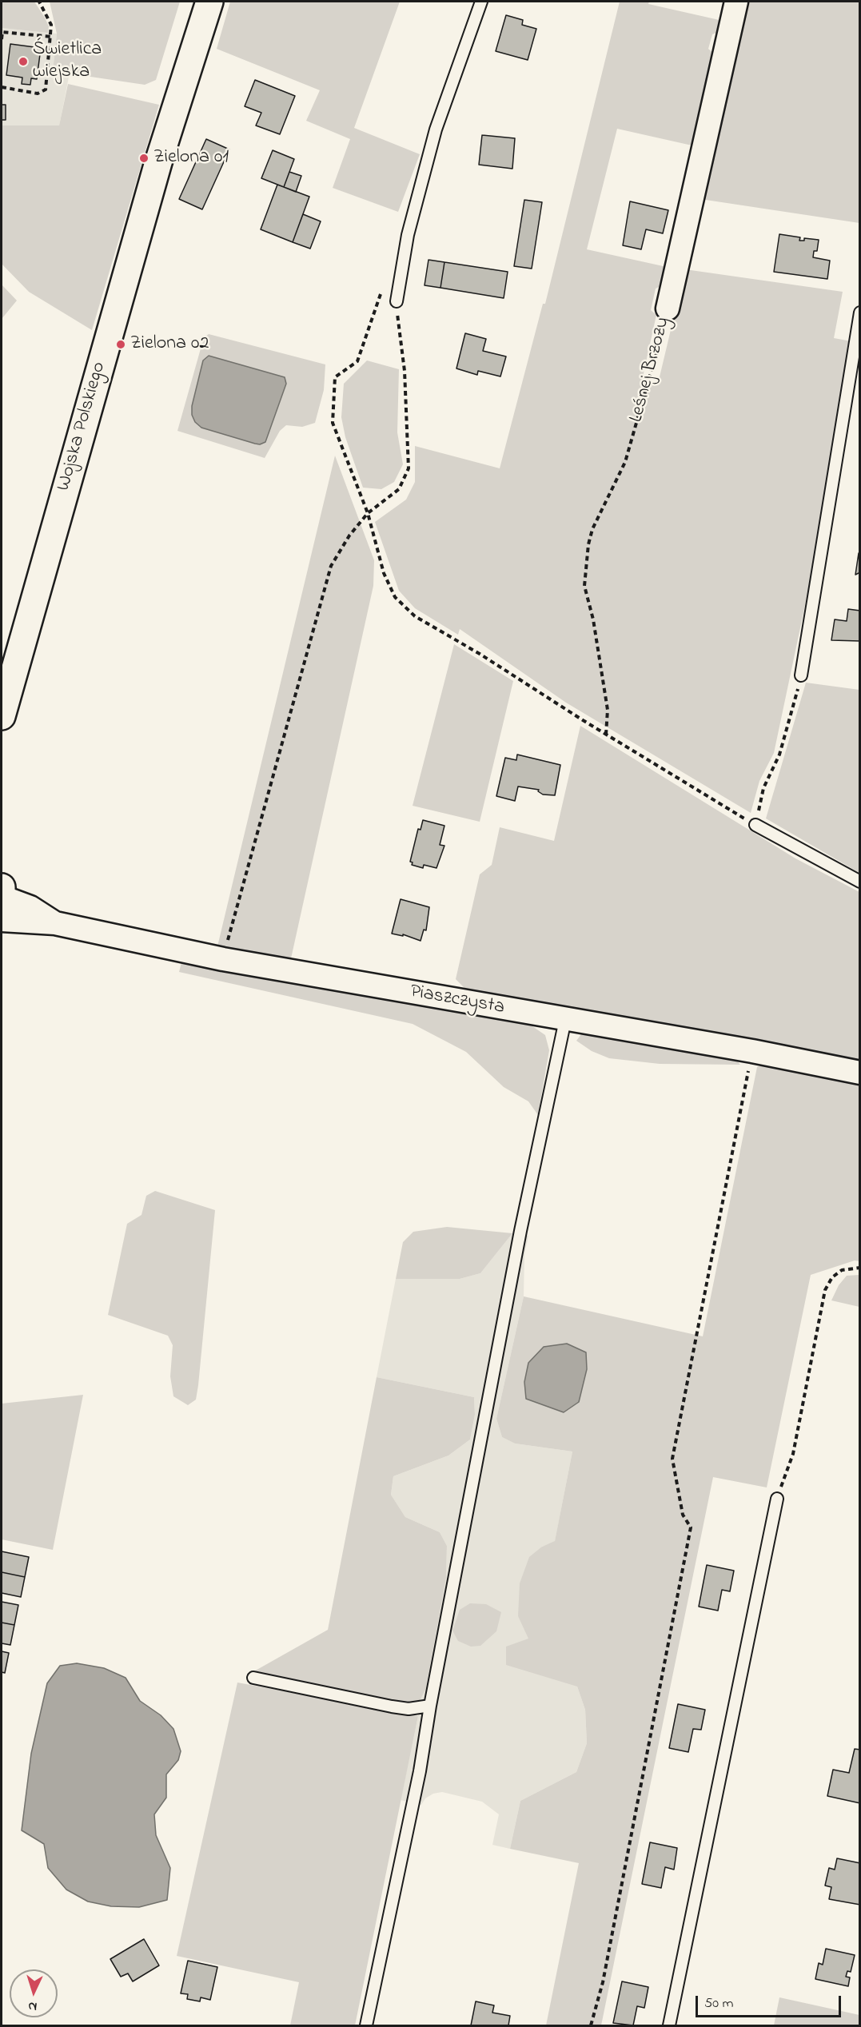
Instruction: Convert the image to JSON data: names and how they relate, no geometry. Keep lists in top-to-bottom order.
{
  "streets": {
    "street": ["Leśnej Brzozy", "Wojska Polskiego", "Piaszczysta"]
  },
  "places": ["Świetlica wiejska", "Zielona 01", "Zielona 02"],
  "scale_bar": "50 m",
  "north": "bottom"
}
